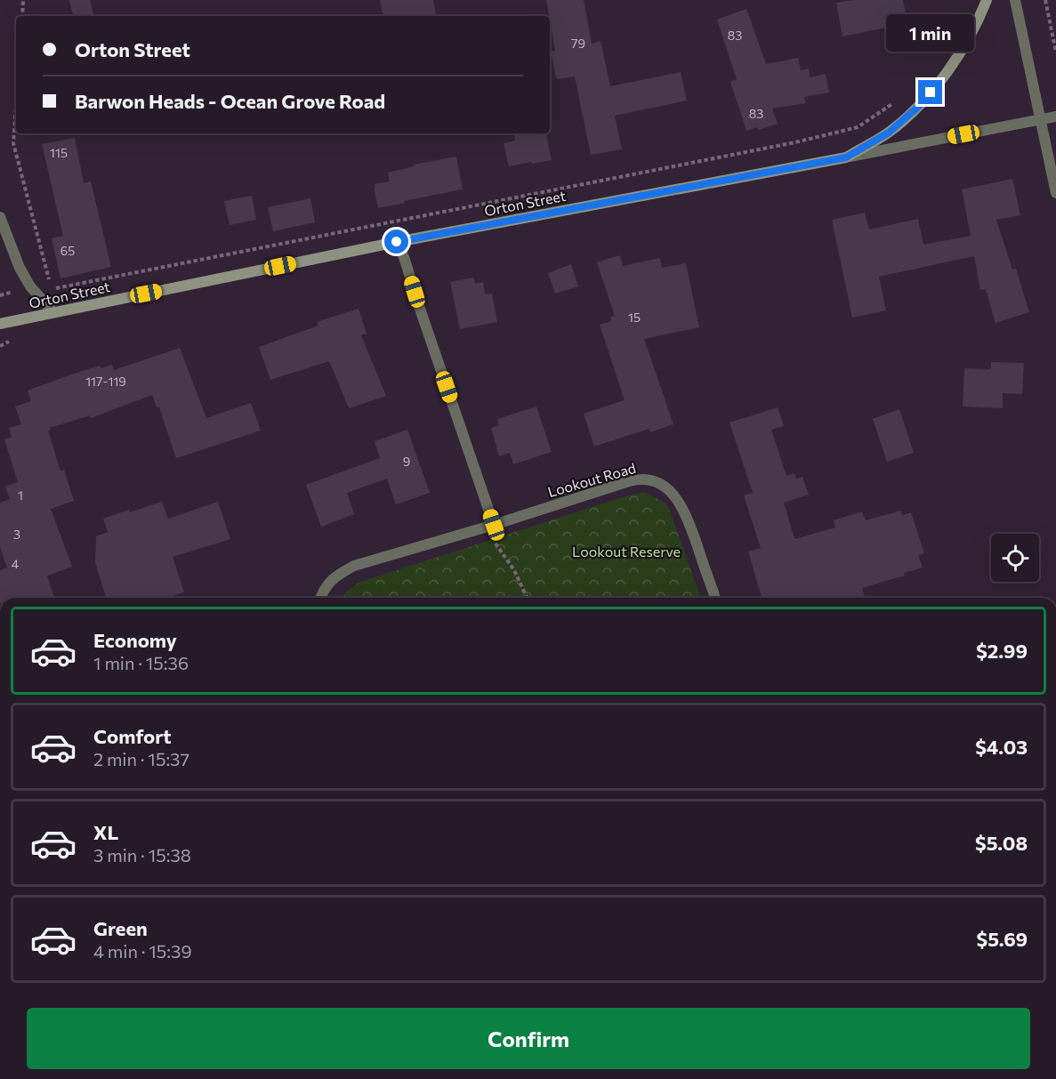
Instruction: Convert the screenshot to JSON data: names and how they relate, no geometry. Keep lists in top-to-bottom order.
{
  "streets": {
    "main road": ["Orton Street"],
    "street": ["Lookout Road"]
  },
  "parks": ["Lookout Reserve"],
  "house_numbers": [
    "83",
    "79",
    "83",
    "115",
    "65",
    "15",
    "117-119",
    "9",
    "1",
    "3",
    "4"
  ],
  "page": {
    "bubble": "1 min",
    "banner": ["Orton Street", "Barwon Heads - Ocean Grove Road"],
    "list": [
      {
        "name": "Economy",
        "note": "1 min · 15:36",
        "value": "$2.99"
      },
      {
        "name": "Comfort",
        "note": "2 min · 15:37",
        "value": "$4.03"
      },
      {
        "name": "XL",
        "note": "3 min · 15:38",
        "value": "$5.08"
      },
      {
        "name": "Green",
        "note": "4 min · 15:39",
        "value": "$5.69"
      }
    ],
    "buttons": "Confirm"
  }
}
